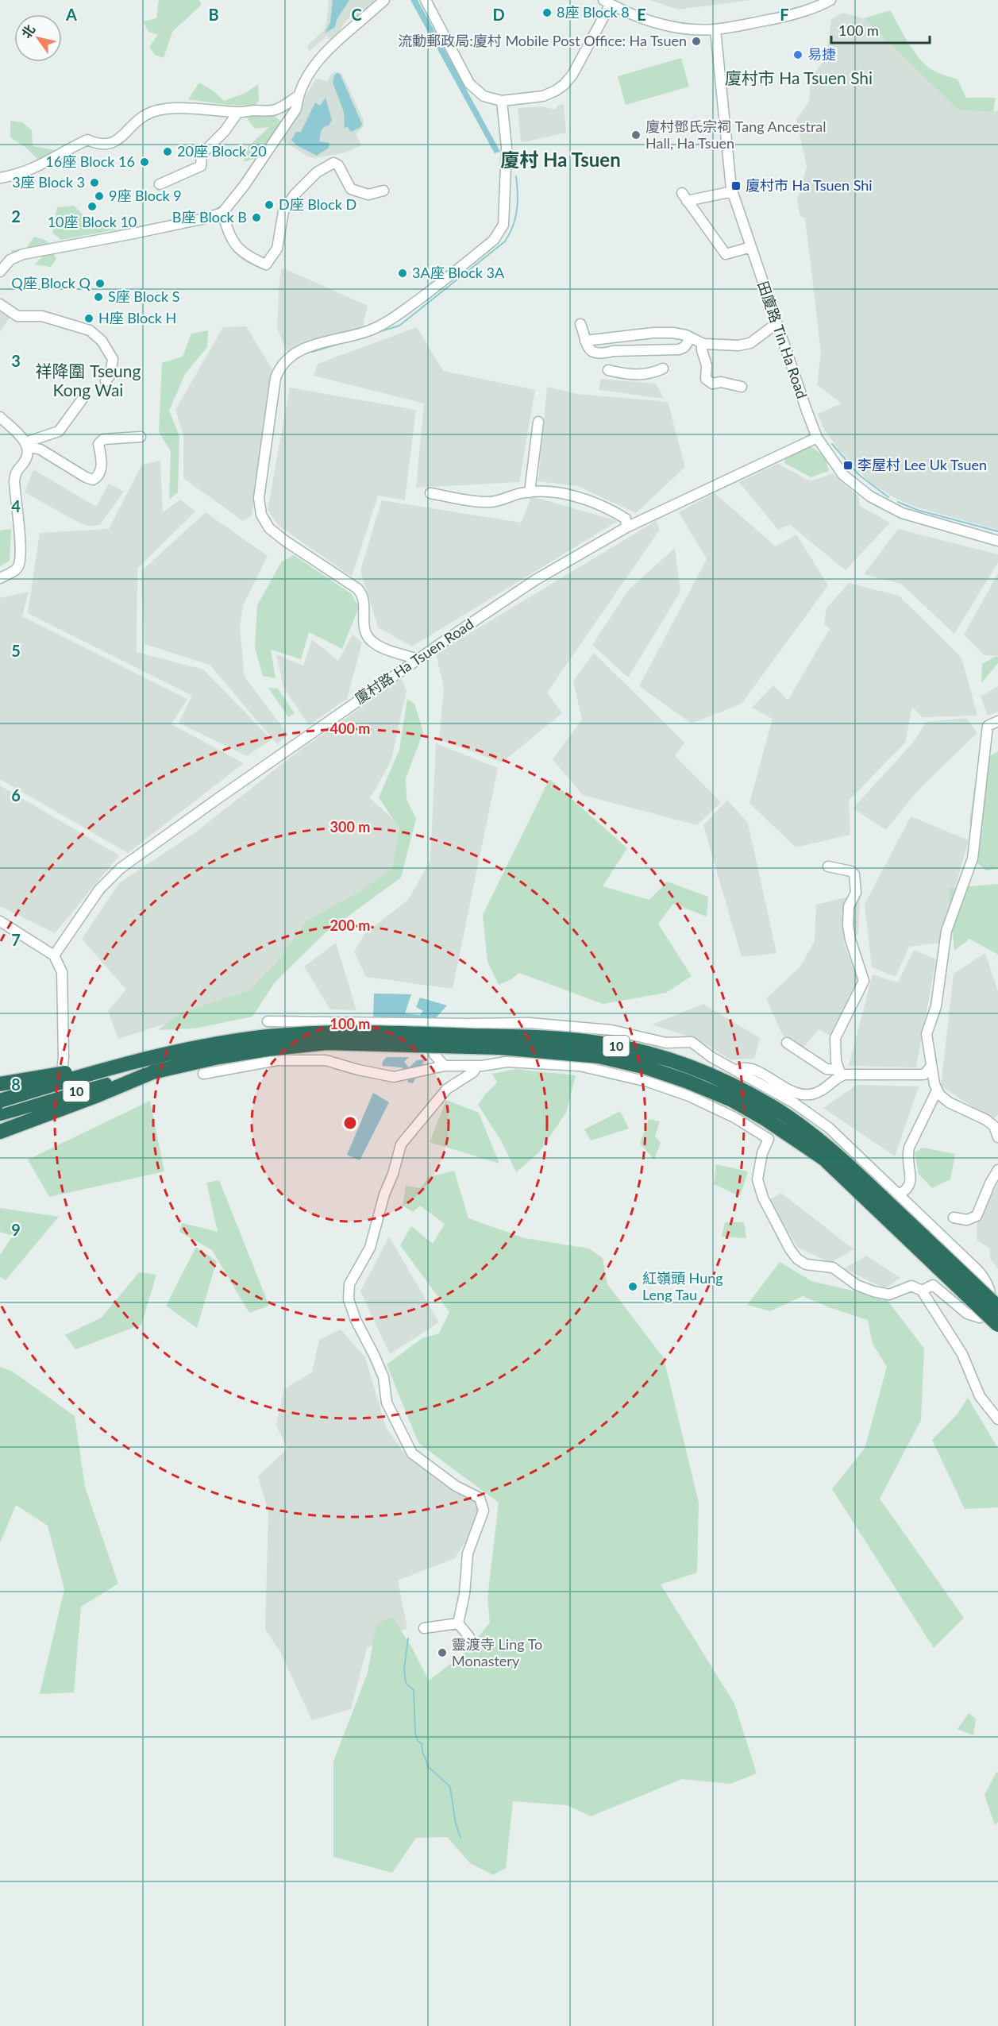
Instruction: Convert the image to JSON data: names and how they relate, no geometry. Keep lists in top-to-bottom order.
{
  "streets": {
    "highway": ["10"],
    "street": ["田廈路 Tin Ha Road", "廈村路 Ha Tsuen Road"]
  },
  "crossings": [
    ["田廈路 Tin Ha Road", "廈村路 Ha Tsuen Road"]
  ],
  "districts": ["廈村市 Ha Tsuen Shi", "廈村 Ha Tsuen", "祥降圍 Tseung Kong Wai"],
  "places": {
    "other": [
      "8座 Block 8",
      "流動郵政局:廈村 Mobile Post Office: Ha Tsuen",
      "易捷",
      "廈村鄧氏宗祠 Tang Ancestral Hall, Ha Tsuen",
      "20座 Block 20",
      "16座 Block 16",
      "3座 Block 3",
      "9座 Block 9",
      "D座 Block D",
      "10座 Block 10",
      "B座 Block B",
      "3A座 Block 3A",
      "Q座 Block Q",
      "S座 Block S",
      "H座 Block H",
      "紅嶺頭 Hung Leng Tau",
      "靈渡寺 Ling To Monastery"
    ],
    "transit": ["廈村市 Ha Tsuen Shi", "李屋村 Lee Uk Tsuen"]
  },
  "scale_bar": "100 m",
  "north": "top left",
  "grid": {
    "columns": [
      "A",
      "B",
      "C",
      "D",
      "E",
      "F"
    ],
    "rows": [
      "2",
      "3",
      "4",
      "5",
      "6",
      "7",
      "8",
      "9"
    ]
  },
  "rings": [
    "400 m",
    "300 m",
    "200 m",
    "100 m"
  ]
}
